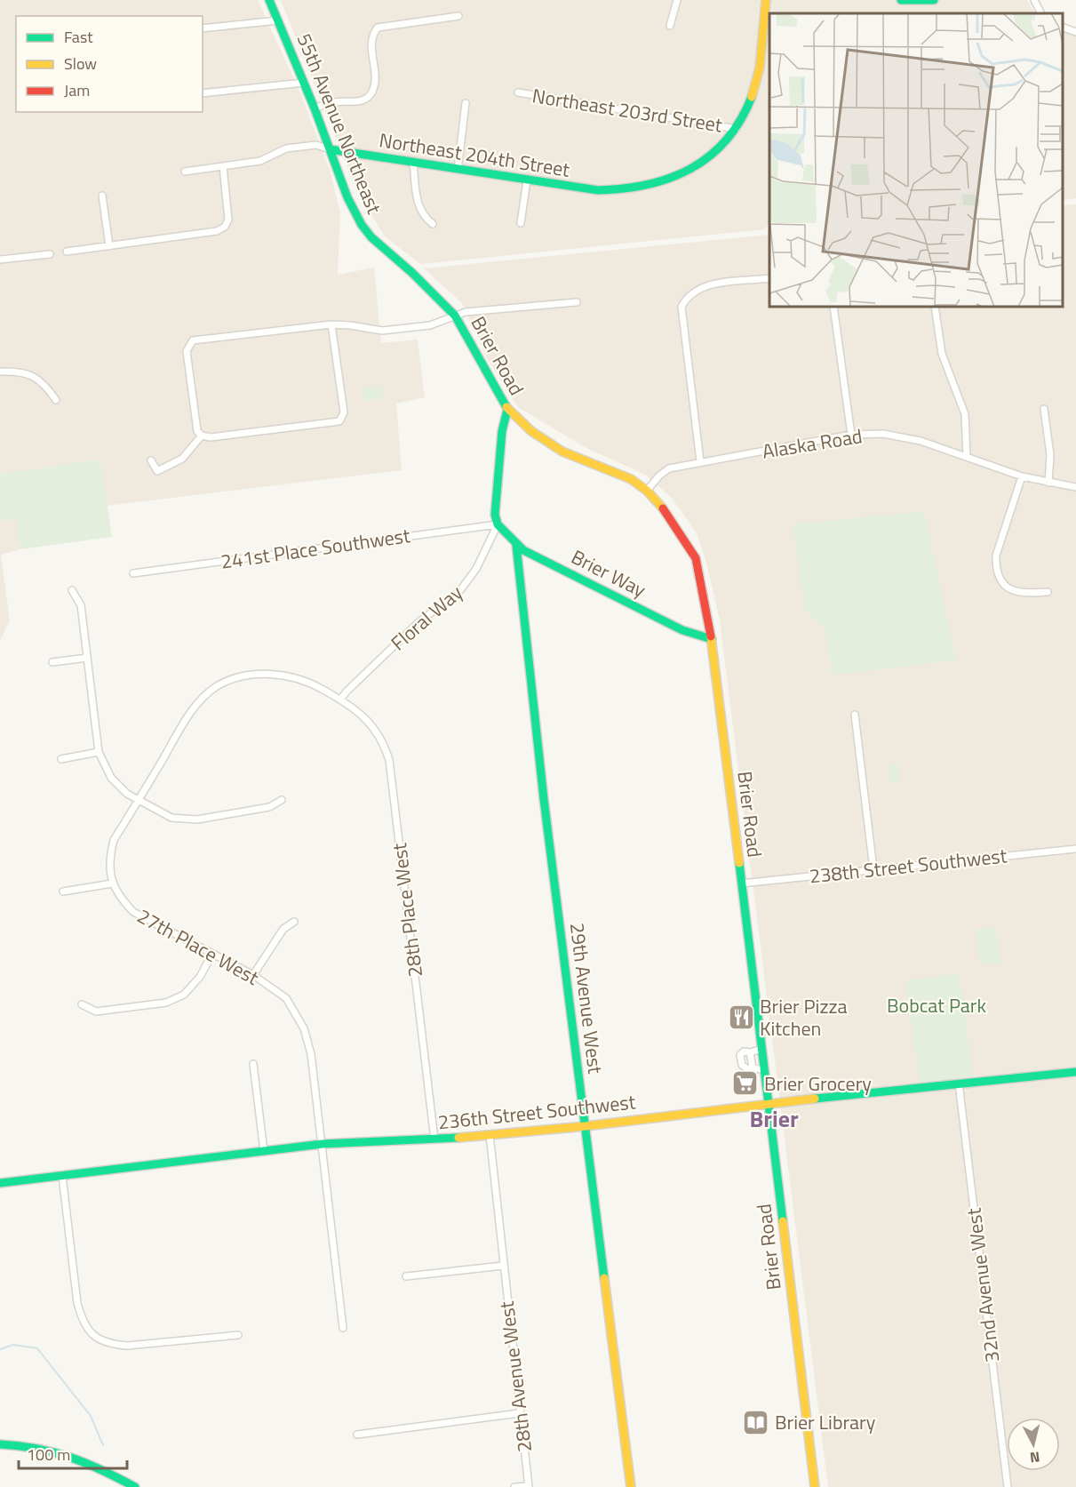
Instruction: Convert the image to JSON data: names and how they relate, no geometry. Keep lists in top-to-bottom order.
{
  "streets": {
    "street": [
      "Northeast 203rd Street",
      "55th Avenue Northeast",
      "Northeast 204th Street",
      "Brier Road",
      "Alaska Road",
      "241st Place Southwest",
      "Brier Way",
      "Floral Way",
      "238th Street Southwest",
      "28th Place West",
      "27th Place West",
      "29th Avenue West",
      "236th Street Southwest",
      "32nd Avenue West",
      "28th Avenue West"
    ]
  },
  "crossings": [
    ["Northeast 203rd Street", "Northeast 204th Street"],
    ["55th Avenue Northeast", "Northeast 204th Street"],
    ["55th Avenue Northeast", "Brier Road"],
    ["Brier Road", "Alaska Road"],
    ["Brier Road", "Brier Way"],
    ["Brier Road", "238th Street Southwest"],
    ["Brier Road", "236th Street Southwest"],
    ["241st Place Southwest", "Brier Way"],
    ["241st Place Southwest", "Floral Way"],
    ["Brier Way", "Floral Way"],
    ["Brier Way", "29th Avenue West"],
    ["Floral Way", "28th Place West"],
    ["Floral Way", "27th Place West"],
    ["28th Place West", "27th Place West"],
    ["28th Place West", "236th Street Southwest"],
    ["27th Place West", "236th Street Southwest"],
    ["29th Avenue West", "236th Street Southwest"],
    ["236th Street Southwest", "32nd Avenue West"],
    ["236th Street Southwest", "28th Avenue West"]
  ],
  "districts": ["Brier"],
  "parks": ["Bobcat Park"],
  "places": {
    "restaurant": ["Brier Pizza Kitchen"],
    "supermarket": ["Brier Grocery"],
    "library": ["Brier Library"]
  },
  "legend": ["Fast", "Slow", "Jam"],
  "scale_bar": "100 m",
  "north": "bottom"
}
